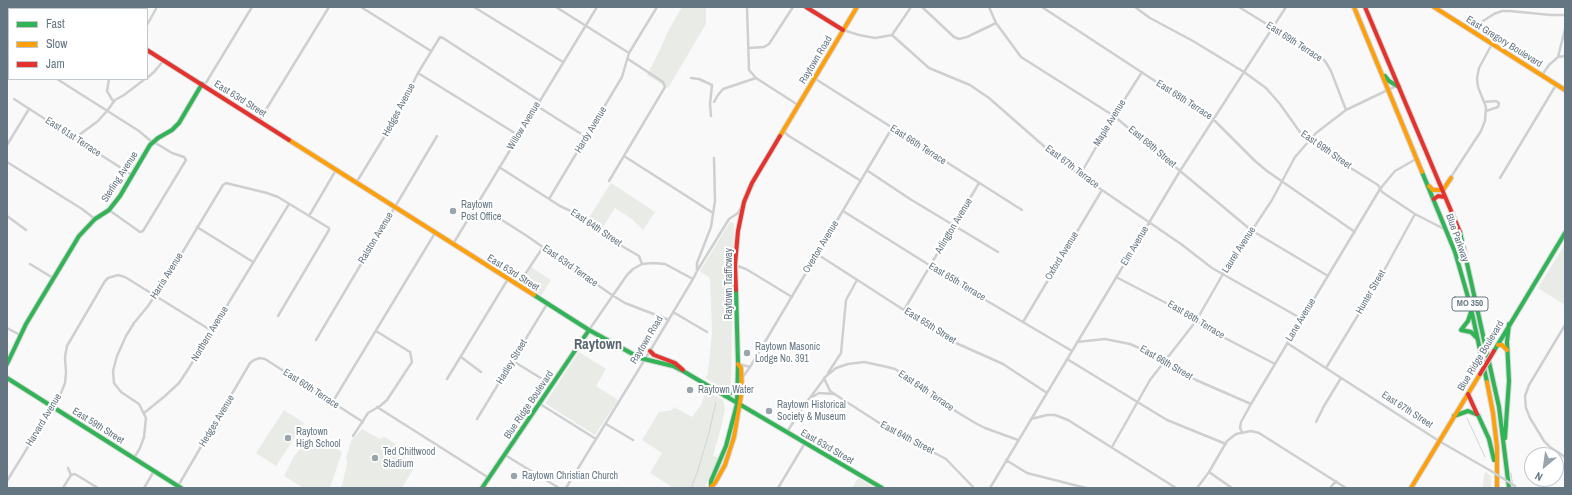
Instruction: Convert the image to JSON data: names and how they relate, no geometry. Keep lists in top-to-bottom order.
{
  "streets": {
    "main road": [
      "East Gregory Boulevard",
      "Raytown Road",
      "East 63rd Street",
      "Sterling Avenue",
      "Blue Parkway",
      "Raytown Trafficway",
      "MO 350",
      "Blue Ridge Boulevard",
      "East 59th Street"
    ],
    "street": [
      "East 69th Terrace",
      "East 68th Terrace",
      "Hedges Avenue",
      "Maple Avenue",
      "Willow Avenue",
      "Hardy Avenue",
      "East 61st Terrace",
      "East 66th Terrace",
      "East 68th Street",
      "East 69th Street",
      "East 67th Terrace",
      "Arlington Avenue",
      "East 64th Street",
      "Ralston Avenue",
      "Elm Avenue",
      "Overton Avenue",
      "Laurel Avenue",
      "Oxford Avenue",
      "East 63rd Terrace",
      "Harris Avenue",
      "East 65th Terrace",
      "Hunter Street",
      "Lane Avenue",
      "East 65th Street",
      "Northern Avenue",
      "Hadley Street",
      "East 66th Street",
      "East 60th Terrace",
      "East 64th Terrace",
      "East 67th Street",
      "Harvard Avenue"
    ]
  },
  "crossings": [
    ["East 69th Terrace", "Elm Avenue"],
    ["East 69th Terrace", "Laurel Avenue"],
    ["Raytown Road", "East 63rd Street"],
    ["Raytown Road", "East 66th Terrace"],
    ["Raytown Road", "East 63rd Terrace"],
    ["Raytown Road", "Raytown Trafficway"],
    ["East 63rd Street", "Hedges Avenue"],
    ["East 63rd Street", "Willow Avenue"],
    ["East 63rd Street", "Sterling Avenue"],
    ["East 63rd Street", "Ralston Avenue"],
    ["East 63rd Street", "Raytown Trafficway"],
    ["East 63rd Street", "Blue Ridge Boulevard"],
    ["East 63rd Street", "Hadley Street"],
    ["East 68th Terrace", "Maple Avenue"],
    ["East 68th Terrace", "Elm Avenue"],
    ["East 68th Terrace", "Laurel Avenue"],
    ["East 68th Terrace", "Lane Avenue"],
    ["Hedges Avenue", "Willow Avenue"],
    ["Hedges Avenue", "East 60th Terrace"],
    ["Hedges Avenue", "East 59th Street"],
    ["Maple Avenue", "East 68th Street"],
    ["Maple Avenue", "East 67th Terrace"],
    ["Willow Avenue", "East 64th Street"],
    ["Willow Avenue", "East 63rd Terrace"],
    ["Hardy Avenue", "East 64th Street"],
    ["East 61st Terrace", "Sterling Avenue"],
    ["East 66th Terrace", "Arlington Avenue"],
    ["East 66th Terrace", "Elm Avenue"],
    ["East 66th Terrace", "Overton Avenue"],
    ["East 66th Terrace", "Laurel Avenue"],
    ["East 66th Terrace", "Lane Avenue"],
    ["East 68th Street", "Elm Avenue"],
    ["East 68th Street", "Laurel Avenue"],
    ["East 68th Street", "Lane Avenue"],
    ["East 69th Street", "Blue Parkway"],
    ["East 69th Street", "Elm Avenue"],
    ["East 69th Street", "Laurel Avenue"],
    ["East 69th Street", "Hunter Street"],
    ["East 69th Street", "Lane Avenue"],
    ["East 67th Terrace", "Elm Avenue"],
    ["East 67th Terrace", "Laurel Avenue"],
    ["East 67th Terrace", "Oxford Avenue"],
    ["East 67th Terrace", "Lane Avenue"],
    ["Arlington Avenue", "East 65th Terrace"],
    ["Arlington Avenue", "East 65th Street"],
    ["East 64th Street", "East 64th Terrace"],
    ["Blue Parkway", "Laurel Avenue"],
    ["Blue Parkway", "Lane Avenue"],
    ["Elm Avenue", "East 65th Terrace"],
    ["Elm Avenue", "East 65th Street"],
    ["Elm Avenue", "East 66th Street"],
    ["Elm Avenue", "East 64th Terrace"],
    ["Overton Avenue", "East 65th Terrace"],
    ["Overton Avenue", "Raytown Trafficway"],
    ["Overton Avenue", "East 65th Street"],
    ["Laurel Avenue", "East 66th Street"],
    ["Oxford Avenue", "East 65th Terrace"],
    ["Harris Avenue", "Northern Avenue"],
    ["Harris Avenue", "Harvard Avenue"],
    ["Hunter Street", "East 67th Street"],
    ["Lane Avenue", "East 66th Street"],
    ["Lane Avenue", "East 67th Street"],
    ["Blue Ridge Boulevard", "East 67th Street"],
    ["Harvard Avenue", "East 59th Street"]
  ],
  "districts": ["Raytown"],
  "places": [
    "Raytown Post Office",
    "Raytown Masonic Lodge No. 391",
    "Raytown Water",
    "Raytown Historical Society & Museum",
    "Raytown High School",
    "Ted Chittwood Stadium",
    "Raytown Christian Church"
  ],
  "legend": ["Fast", "Slow", "Jam"],
  "north": "bottom left"
}
